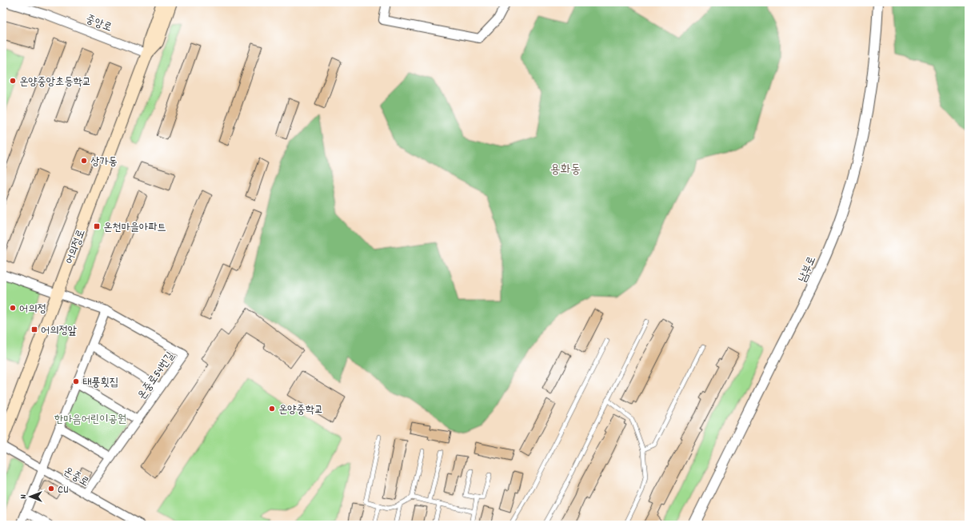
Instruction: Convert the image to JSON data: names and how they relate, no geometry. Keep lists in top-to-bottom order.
{
  "streets": {
    "main road": ["어의정로"],
    "street": [
      "중앙로",
      "남부로",
      "온중로54번길",
      "온중로"
    ]
  },
  "crossings": [
    ["중앙로", "어의정로"],
    ["어의정로", "온중로54번길"],
    ["온중로54번길", "온중로"]
  ],
  "districts": ["용화동"],
  "parks": ["한마음어린이공원"],
  "places": {
    "other": [
      "온양중앙초등학교",
      "상가동",
      "어의정",
      "태풍횟집",
      "온양중학교",
      "CU"
    ],
    "transit": ["온천마을아파트", "어의정앞"]
  },
  "north": "left"
}
